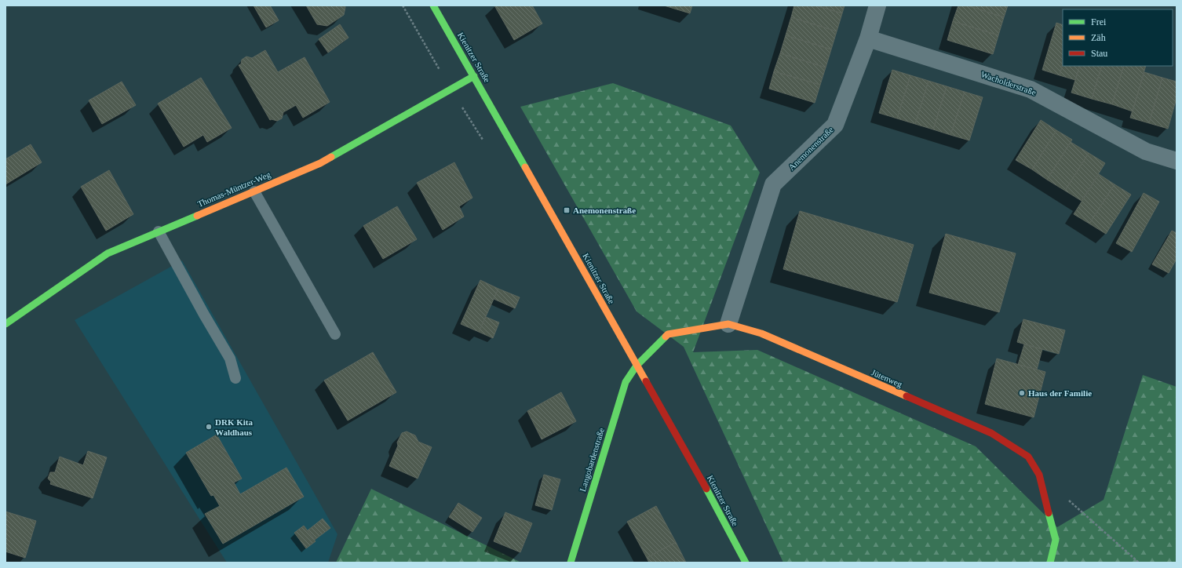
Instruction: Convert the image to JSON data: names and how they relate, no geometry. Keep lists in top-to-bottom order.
{
  "streets": {
    "street": [
      "Kienitzer Straße",
      "Wacholderstraße",
      "Anemonenstraße",
      "Thomas-Müntzer-Weg",
      "Jütenweg",
      "Langobardenstraße"
    ]
  },
  "crossings": [
    ["Kienitzer Straße", "Thomas-Müntzer-Weg"],
    ["Kienitzer Straße", "Jütenweg"],
    ["Kienitzer Straße", "Langobardenstraße"],
    ["Wacholderstraße", "Anemonenstraße"],
    ["Anemonenstraße", "Jütenweg"],
    ["Jütenweg", "Langobardenstraße"]
  ],
  "places": {
    "transit": ["Anemonenstraße"],
    "other": ["Haus der Familie", "DRK Kita Waldhaus"]
  },
  "legend": ["Frei", "Zäh", "Stau"]
}
